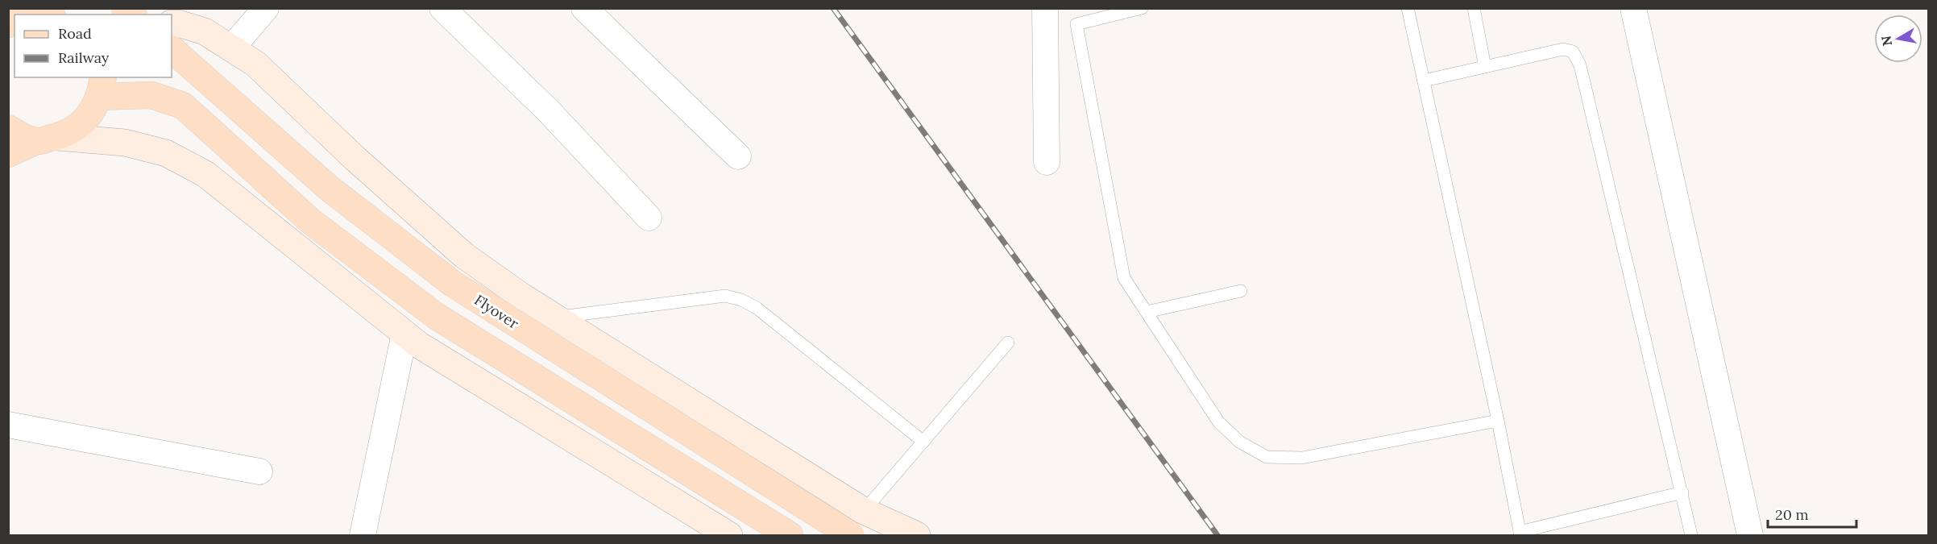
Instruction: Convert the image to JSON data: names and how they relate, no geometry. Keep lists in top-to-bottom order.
{
  "streets": {
    "main road": ["Flyover"]
  },
  "legend": ["Road", "Railway"],
  "scale_bar": "20 m",
  "north": "left"
}
